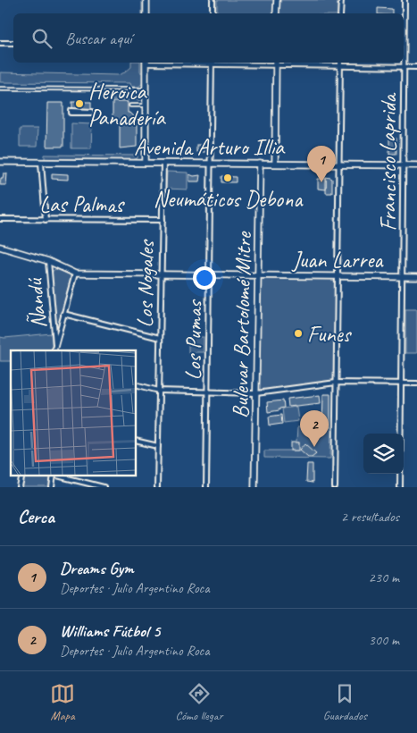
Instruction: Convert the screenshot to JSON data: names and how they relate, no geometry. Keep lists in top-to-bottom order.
{
  "streets": {
    "street": [
      "Avenida Arturo Illia",
      "Francisco Laprida",
      "Las Palmas",
      "Juan Larrea",
      "Los Nogales",
      "Ñandú",
      "Bulevar Bartolomé Mitre",
      "Los Pumas"
    ]
  },
  "crossings": [
    ["Avenida Arturo Illia", "Francisco Laprida"],
    ["Avenida Arturo Illia", "Los Nogales"],
    ["Avenida Arturo Illia", "Bulevar Bartolomé Mitre"],
    ["Avenida Arturo Illia", "Los Pumas"],
    ["Francisco Laprida", "Juan Larrea"],
    ["Las Palmas", "Los Nogales"],
    ["Juan Larrea", "Los Nogales"],
    ["Juan Larrea", "Bulevar Bartolomé Mitre"],
    ["Juan Larrea", "Los Pumas"]
  ],
  "places": ["Heroica Panadería", "Neumáticos Debona", "Funes"],
  "page": {
    "search": "Buscar aquí",
    "pins": ["1", "2"],
    "heading": ["Cerca", "2 resultados"],
    "list": [
      {
        "mark": "1",
        "name": "Dreams Gym",
        "note": "Deportes · Julio Argentino Roca",
        "value": "230 m"
      },
      {
        "mark": "2",
        "name": "Williams Fútbol 5",
        "note": "Deportes · Julio Argentino Roca",
        "value": "300 m"
      }
    ],
    "nav": ["Mapa", "Cómo llegar", "Guardados"]
  }
}
